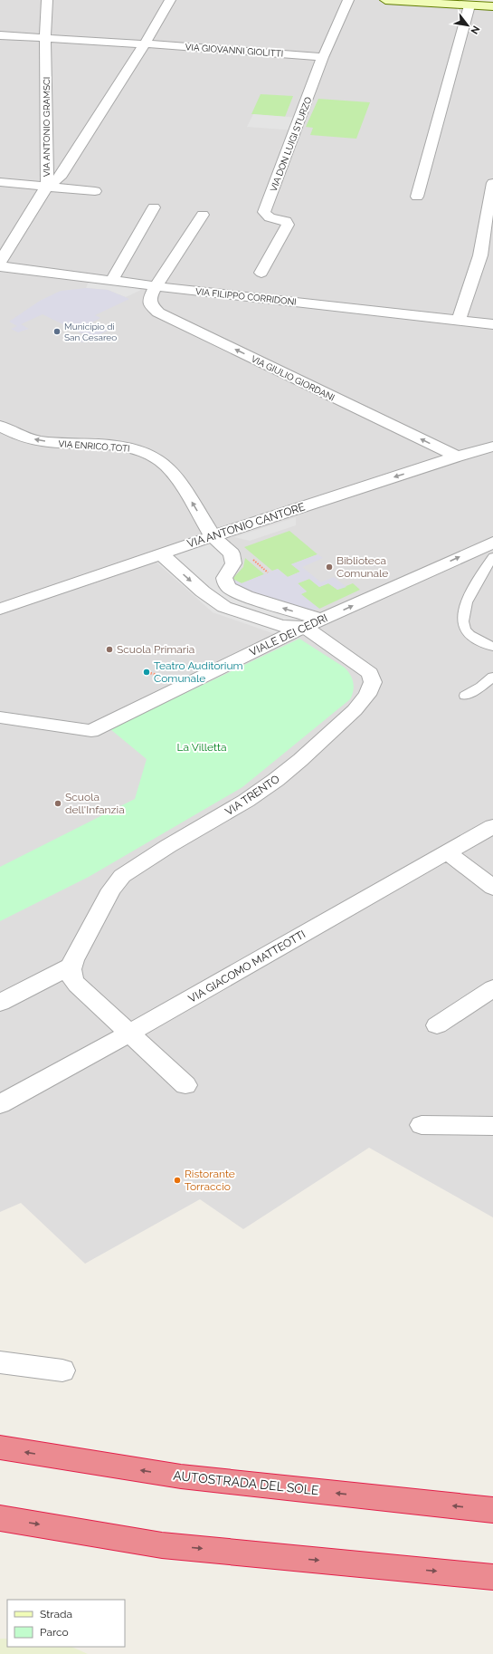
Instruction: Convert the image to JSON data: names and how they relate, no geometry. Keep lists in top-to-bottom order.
{
  "streets": {
    "highway": ["AUTOSTRADA DEL SOLE"],
    "street": [
      "VIA GIOVANNI GIOLITTI",
      "VIA ANTONIO GRAMSCI",
      "VIA DON LUIGI STURZO",
      "VIA FILIPPO CORRIDONI",
      "VIA GIULIO GIORDANI",
      "VIA ENRICO TOTI",
      "VIA ANTONIO CANTORE",
      "VIALE DEI CEDRI",
      "VIA TRENTO",
      "VIA GIACOMO MATTEOTTI"
    ]
  },
  "crossings": [
    ["VIA GIOVANNI GIOLITTI", "VIA ANTONIO GRAMSCI"],
    ["VIA GIOVANNI GIOLITTI", "VIA DON LUIGI STURZO"],
    ["VIA FILIPPO CORRIDONI", "VIA GIULIO GIORDANI"],
    ["VIA GIULIO GIORDANI", "VIA ANTONIO CANTORE"],
    ["VIA ENRICO TOTI", "VIA ANTONIO CANTORE"],
    ["VIA ENRICO TOTI", "VIALE DEI CEDRI"],
    ["VIA ENRICO TOTI", "VIA TRENTO"],
    ["VIALE DEI CEDRI", "VIA TRENTO"]
  ],
  "one_way": ["VIA GIULIO GIORDANI", "VIA ANTONIO CANTORE", "VIALE DEI CEDRI"],
  "parks": ["La Villetta"],
  "places": [
    "Municipio di San Cesareo",
    "Biblioteca Comunale",
    "Scuola Primaria",
    "Teatro Auditorium Comunale",
    "Scuola dell'Infanzia",
    "Ristorante Torraccio"
  ],
  "legend": ["Strada", "Parco"],
  "north": "bottom right"
}
